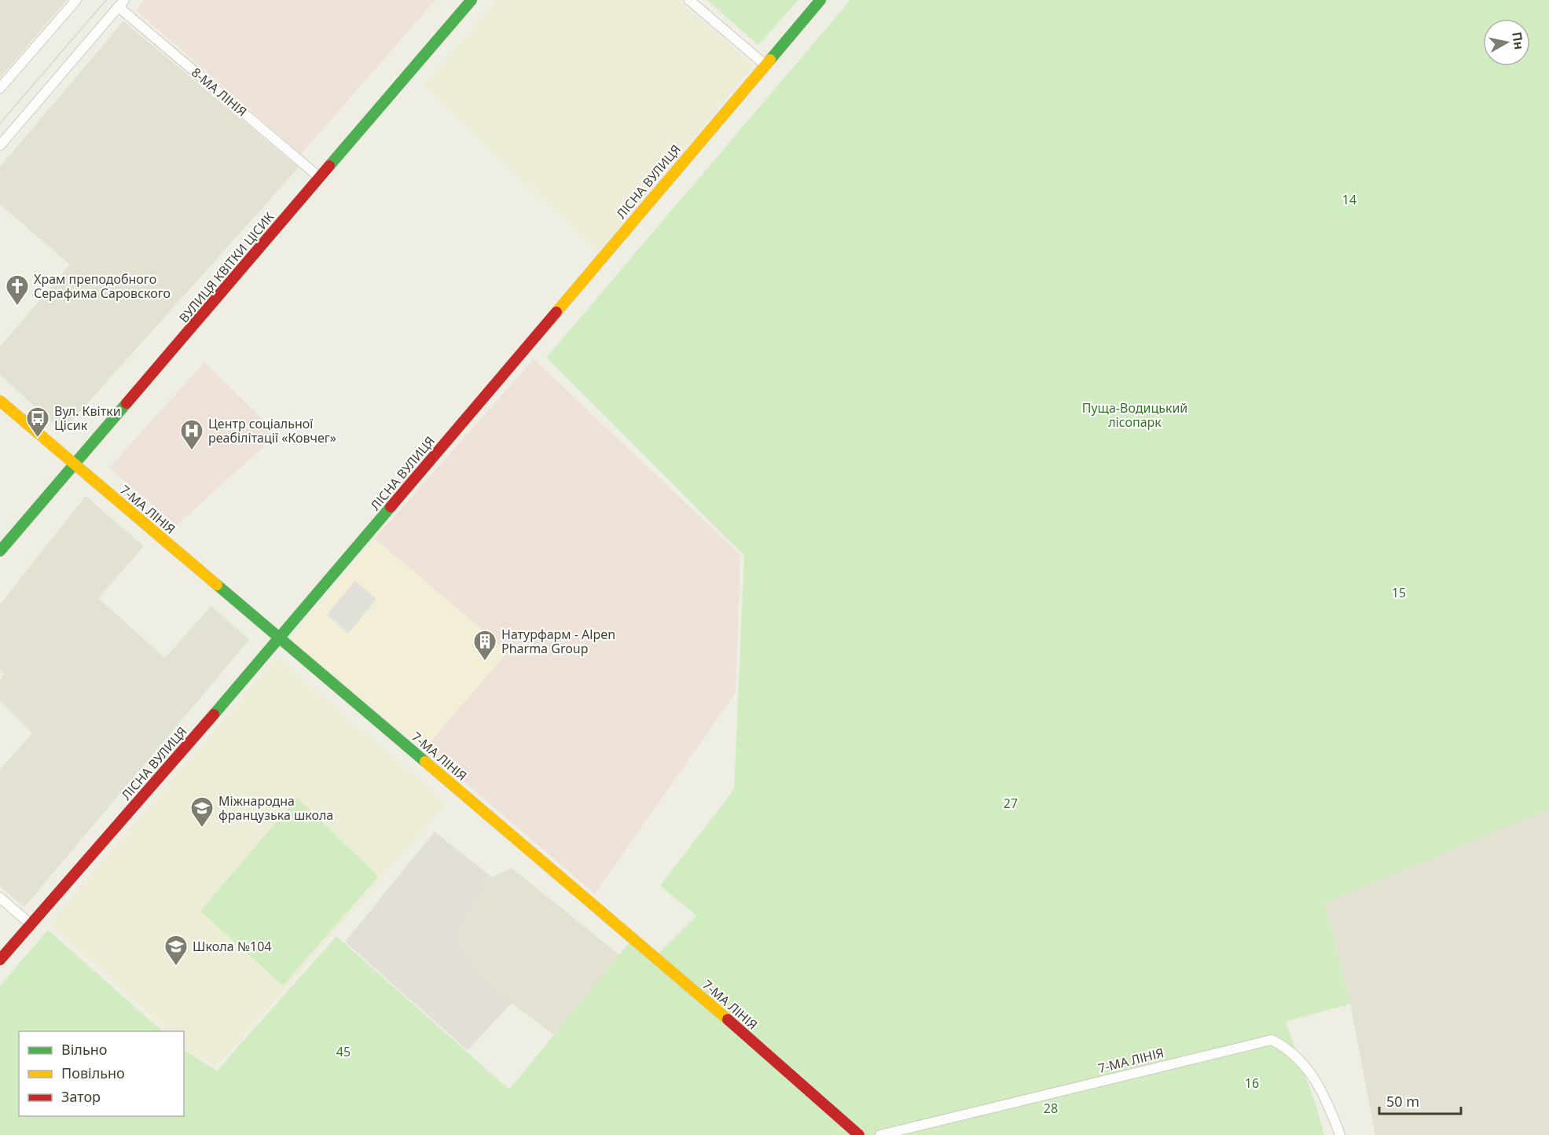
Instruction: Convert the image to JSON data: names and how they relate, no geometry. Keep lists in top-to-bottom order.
{
  "streets": {
    "street": [
      "8-МА ЛІНІЯ",
      "ЛІСНА ВУЛИЦЯ",
      "ВУЛИЦЯ КВІТКИ ЦІСИК",
      "7-МА ЛІНІЯ"
    ]
  },
  "crossings": [
    ["8-МА ЛІНІЯ", "ВУЛИЦЯ КВІТКИ ЦІСИК"],
    ["ЛІСНА ВУЛИЦЯ", "7-МА ЛІНІЯ"],
    ["ВУЛИЦЯ КВІТКИ ЦІСИК", "7-МА ЛІНІЯ"]
  ],
  "parks": [
    "14",
    "Пуща-Водицький лісопарк",
    "15",
    "27",
    "45",
    "16",
    "28"
  ],
  "places": {
    "church": ["Храм преподобного Серафима Саровского"],
    "bus stop": ["Вул. Квітки Цісик"],
    "hospital": ["Центр соціальної реабілітації «Ковчег»"],
    "building": ["Натурфарм - Alpen Pharma Group"],
    "school or university": ["Міжнародна французька школа", "Школа №104"]
  },
  "legend": ["Вільно", "Повільно", "Затор"],
  "scale_bar": "50 m",
  "north": "right"
}
